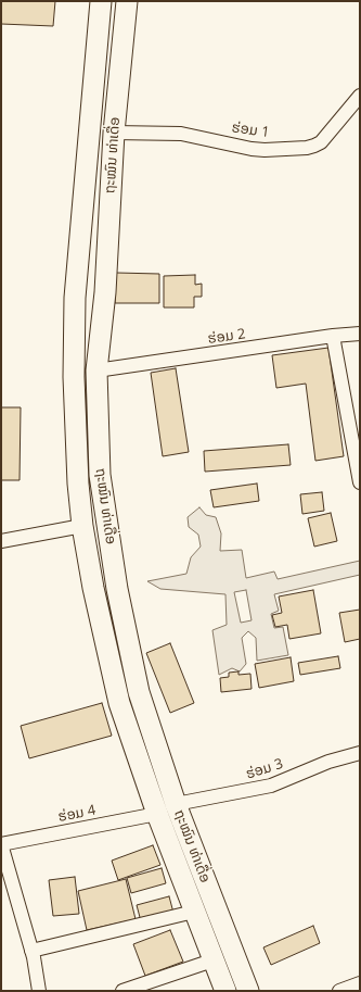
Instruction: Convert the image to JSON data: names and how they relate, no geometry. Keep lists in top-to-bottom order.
{
  "streets": {
    "main road": ["ຖະໝົນ ທ່າເດື່ອ"],
    "street": [
      "ຮ່ອມ 1",
      "ຮ່ອມ 2",
      "ຮ່ອມ 3",
      "ຮ່ອມ 4"
    ]
  },
  "crossings": [
    ["ຮ່ອມ 1", "ຖະໝົນ ທ່າເດື່ອ"],
    ["ຖະໝົນ ທ່າເດື່ອ", "ຮ່ອມ 2"],
    ["ຖະໝົນ ທ່າເດື່ອ", "ຮ່ອມ 3"],
    ["ຖະໝົນ ທ່າເດື່ອ", "ຮ່ອມ 4"],
    ["ຮ່ອມ 3", "ຮ່ອມ 4"]
  ]
}
